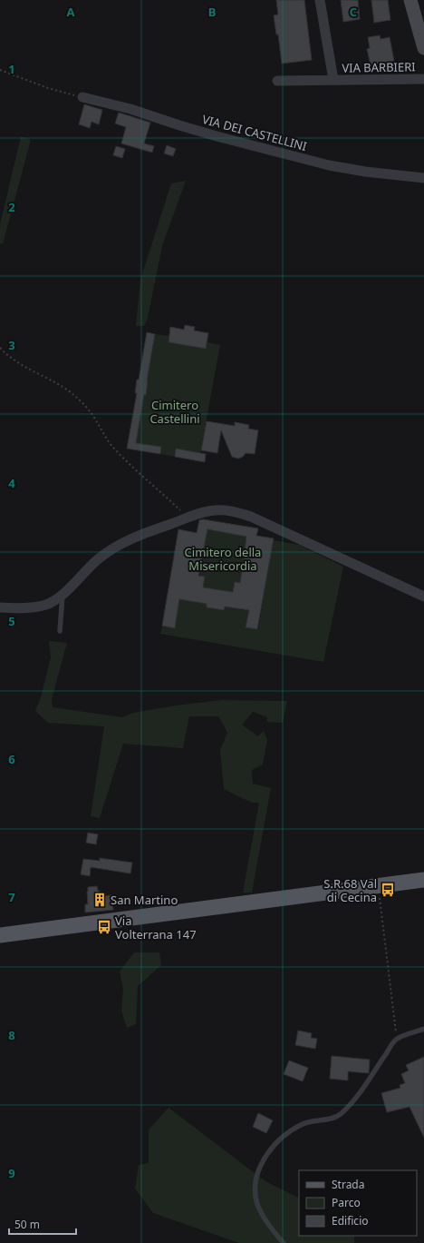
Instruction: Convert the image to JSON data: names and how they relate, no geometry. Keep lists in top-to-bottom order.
{
  "streets": {
    "street": ["VIA BARBIERI", "VIA DEI CASTELLINI"]
  },
  "parks": ["Cimitero Castellini", "Cimitero della Misericordia"],
  "places": {
    "bus stop": ["S.R.68 Val di Cecina", "Via Volterrana 147"],
    "building": ["San Martino"]
  },
  "legend": ["Strada", "Parco", "Edificio"],
  "scale_bar": "50 m",
  "grid": {
    "columns": ["A", "B", "C"],
    "rows": [
      "1",
      "2",
      "3",
      "4",
      "5",
      "6",
      "7",
      "8",
      "9"
    ]
  }
}
